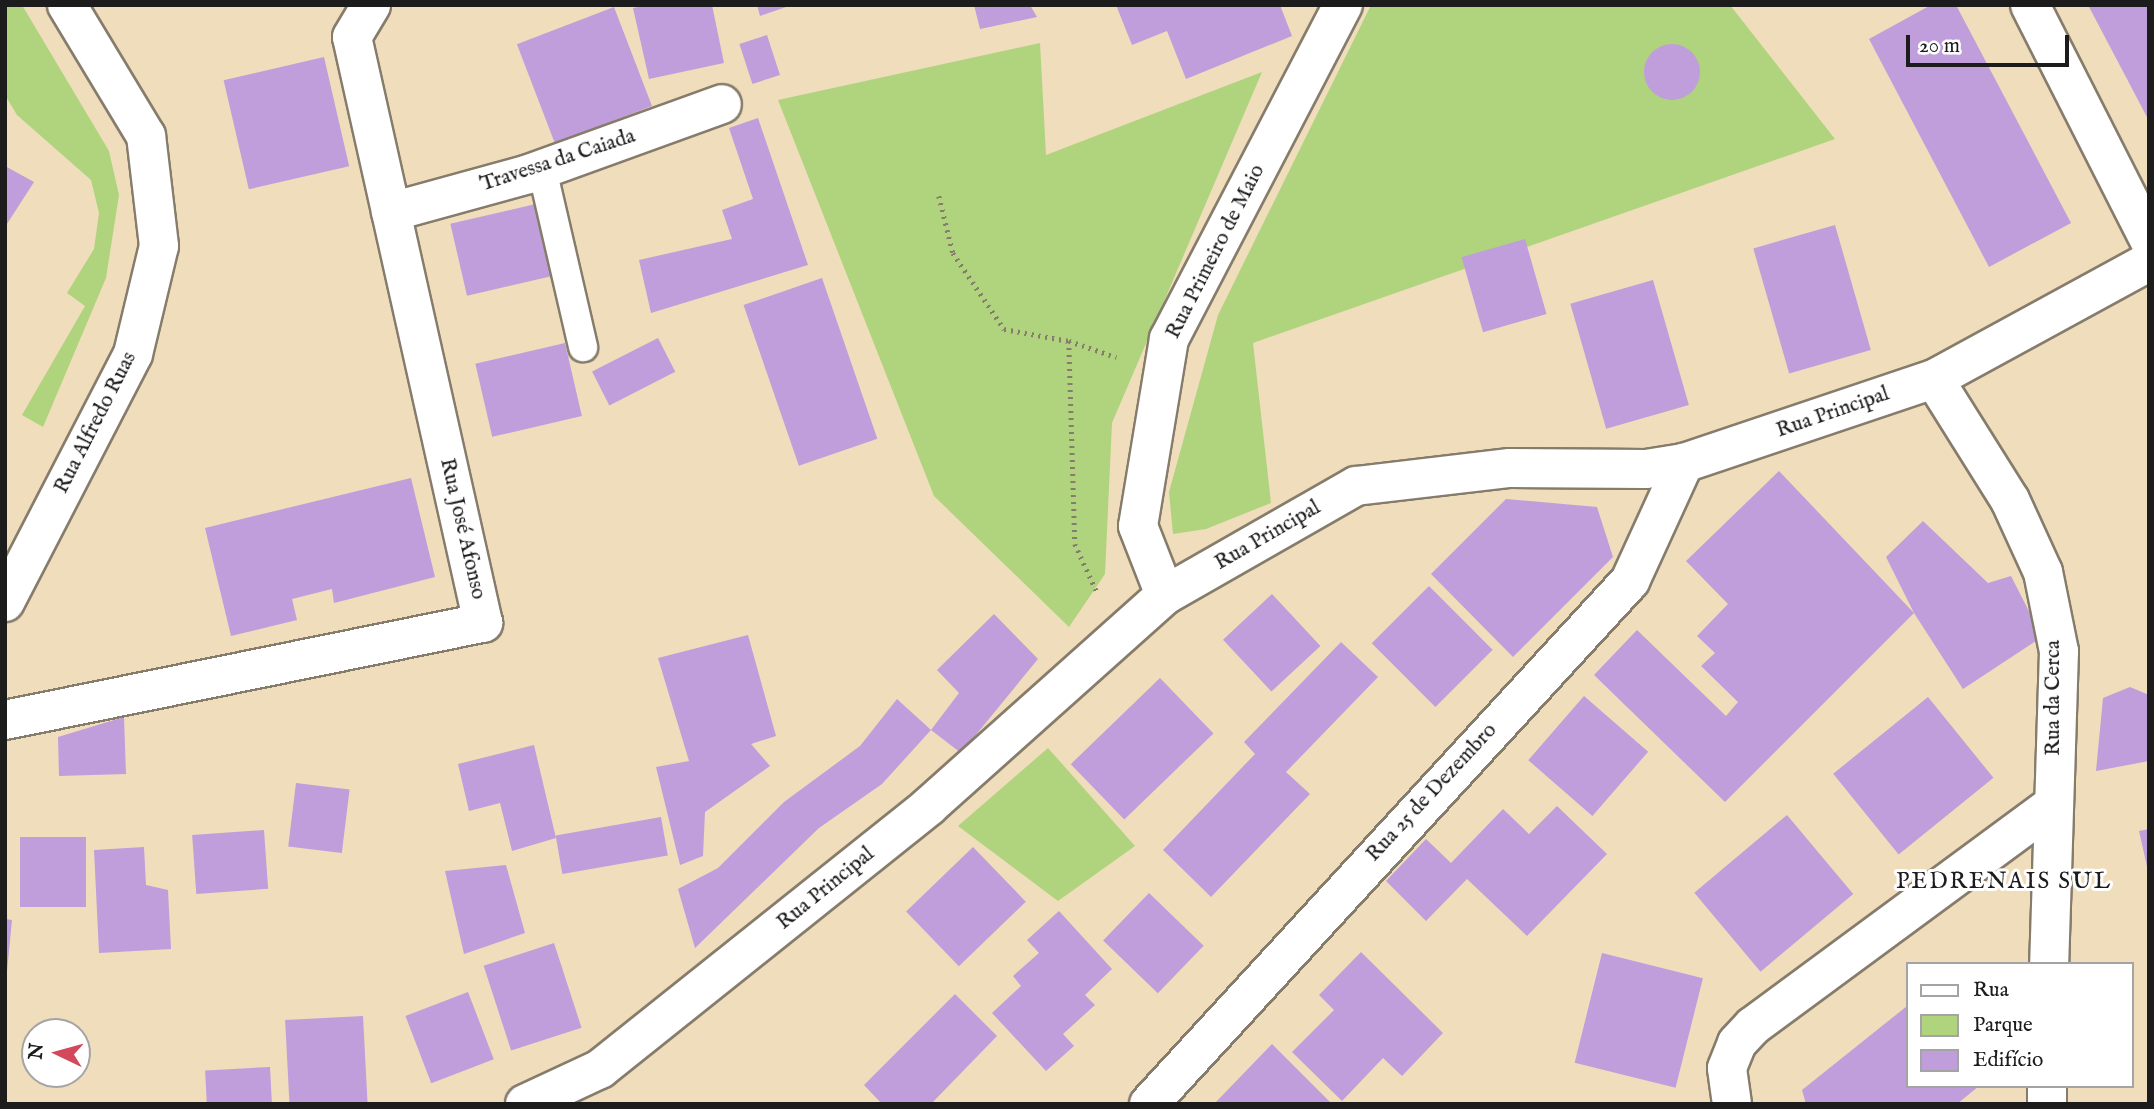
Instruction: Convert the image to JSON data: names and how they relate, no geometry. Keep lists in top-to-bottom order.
{
  "streets": {
    "street": [
      "Travessa da Caiada",
      "Rua Primeiro de Maio",
      "Rua Principal",
      "Rua Alfredo Ruas",
      "Rua José Afonso",
      "Rua da Cerca",
      "Rua 25 de Dezembro"
    ]
  },
  "crossings": [
    ["Travessa da Caiada", "Rua José Afonso"],
    ["Rua Primeiro de Maio", "Rua Principal"],
    ["Rua Principal", "Rua da Cerca"],
    ["Rua Principal", "Rua 25 de Dezembro"]
  ],
  "districts": ["PEDRENAIS SUL"],
  "legend": ["Rua", "Parque", "Edifício"],
  "scale_bar": "20 m",
  "north": "left"
}
